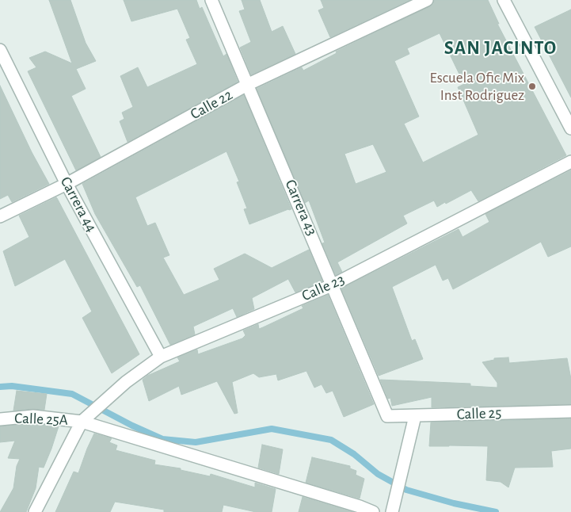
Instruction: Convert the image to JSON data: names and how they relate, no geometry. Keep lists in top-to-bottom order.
{
  "streets": {
    "street": [
      "Calle 22",
      "Carrera 44",
      "Carrera 43",
      "Calle 23",
      "Calle 25",
      "Calle 25A"
    ]
  },
  "crossings": [
    ["Calle 22", "Carrera 44"],
    ["Calle 22", "Carrera 43"],
    ["Carrera 44", "Calle 23"],
    ["Carrera 43", "Calle 23"],
    ["Carrera 43", "Calle 25"],
    ["Calle 23", "Calle 25A"]
  ],
  "districts": ["SAN JACINTO"],
  "places": ["Escuela Ofic Mix Inst Rodriguez"]
}
